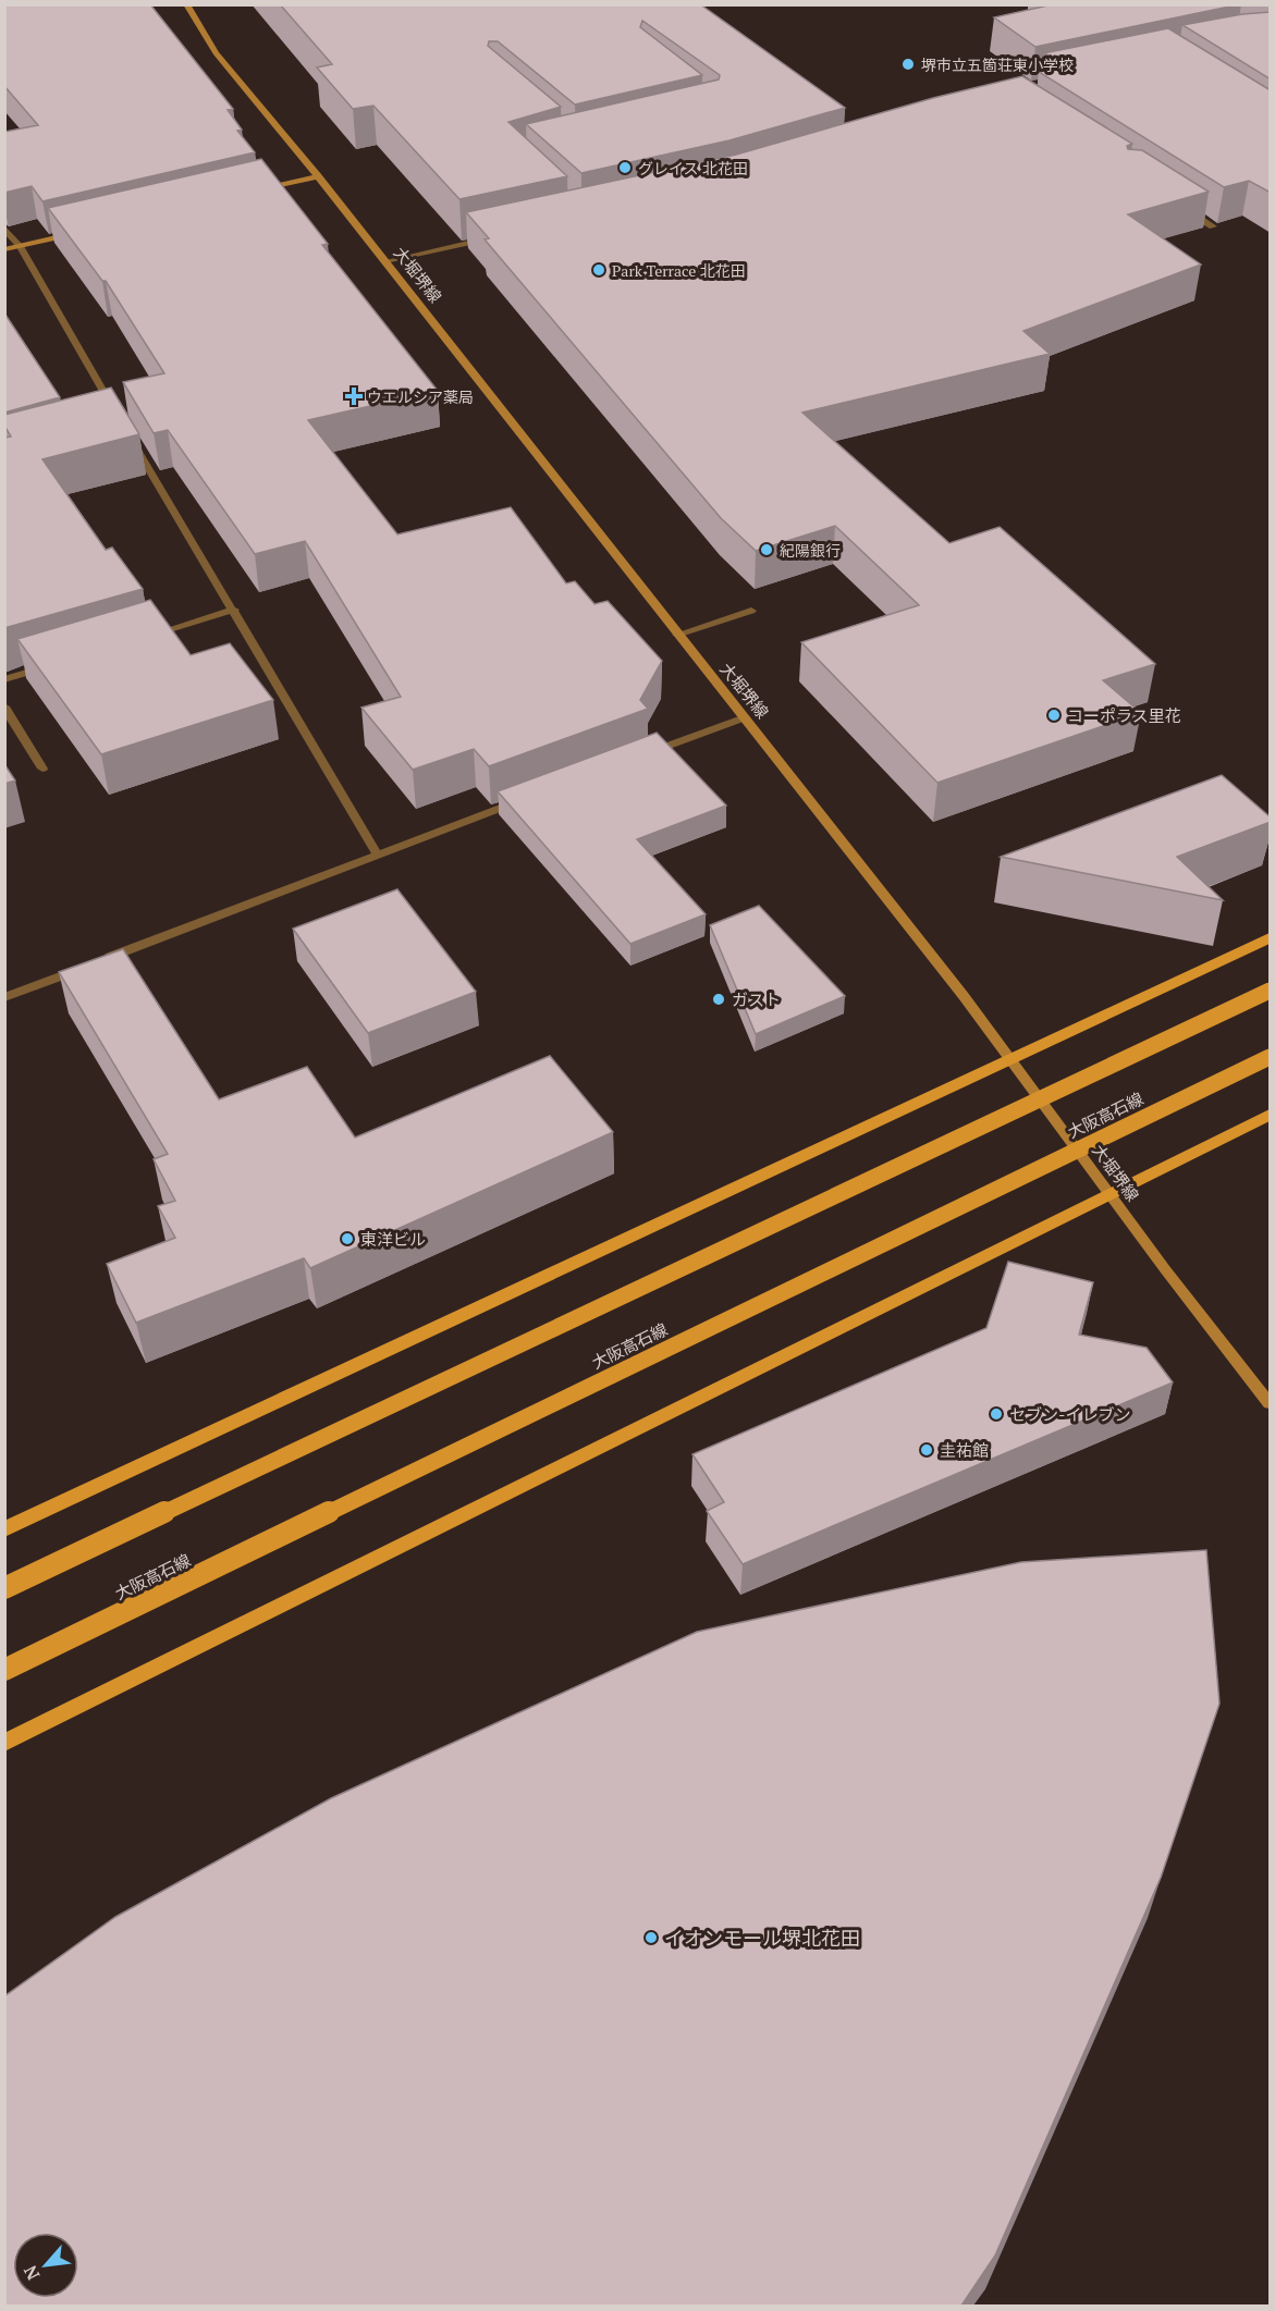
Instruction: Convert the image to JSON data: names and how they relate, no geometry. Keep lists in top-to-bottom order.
{
  "streets": {
    "main road": ["大堀堺線", "大阪高石線"]
  },
  "places": {
    "other": [
      "堺市立五箇荘東小学校",
      "グレイス 北花田",
      "Park Terrace 北花田",
      "紀陽銀行",
      "コーポラス里花",
      "ガスト",
      "東洋ビル",
      "セブン-イレブン",
      "圭祐館",
      "イオンモール堺北花田"
    ],
    "health": ["ウエルシア薬局"]
  },
  "north": "bottom left"
}
